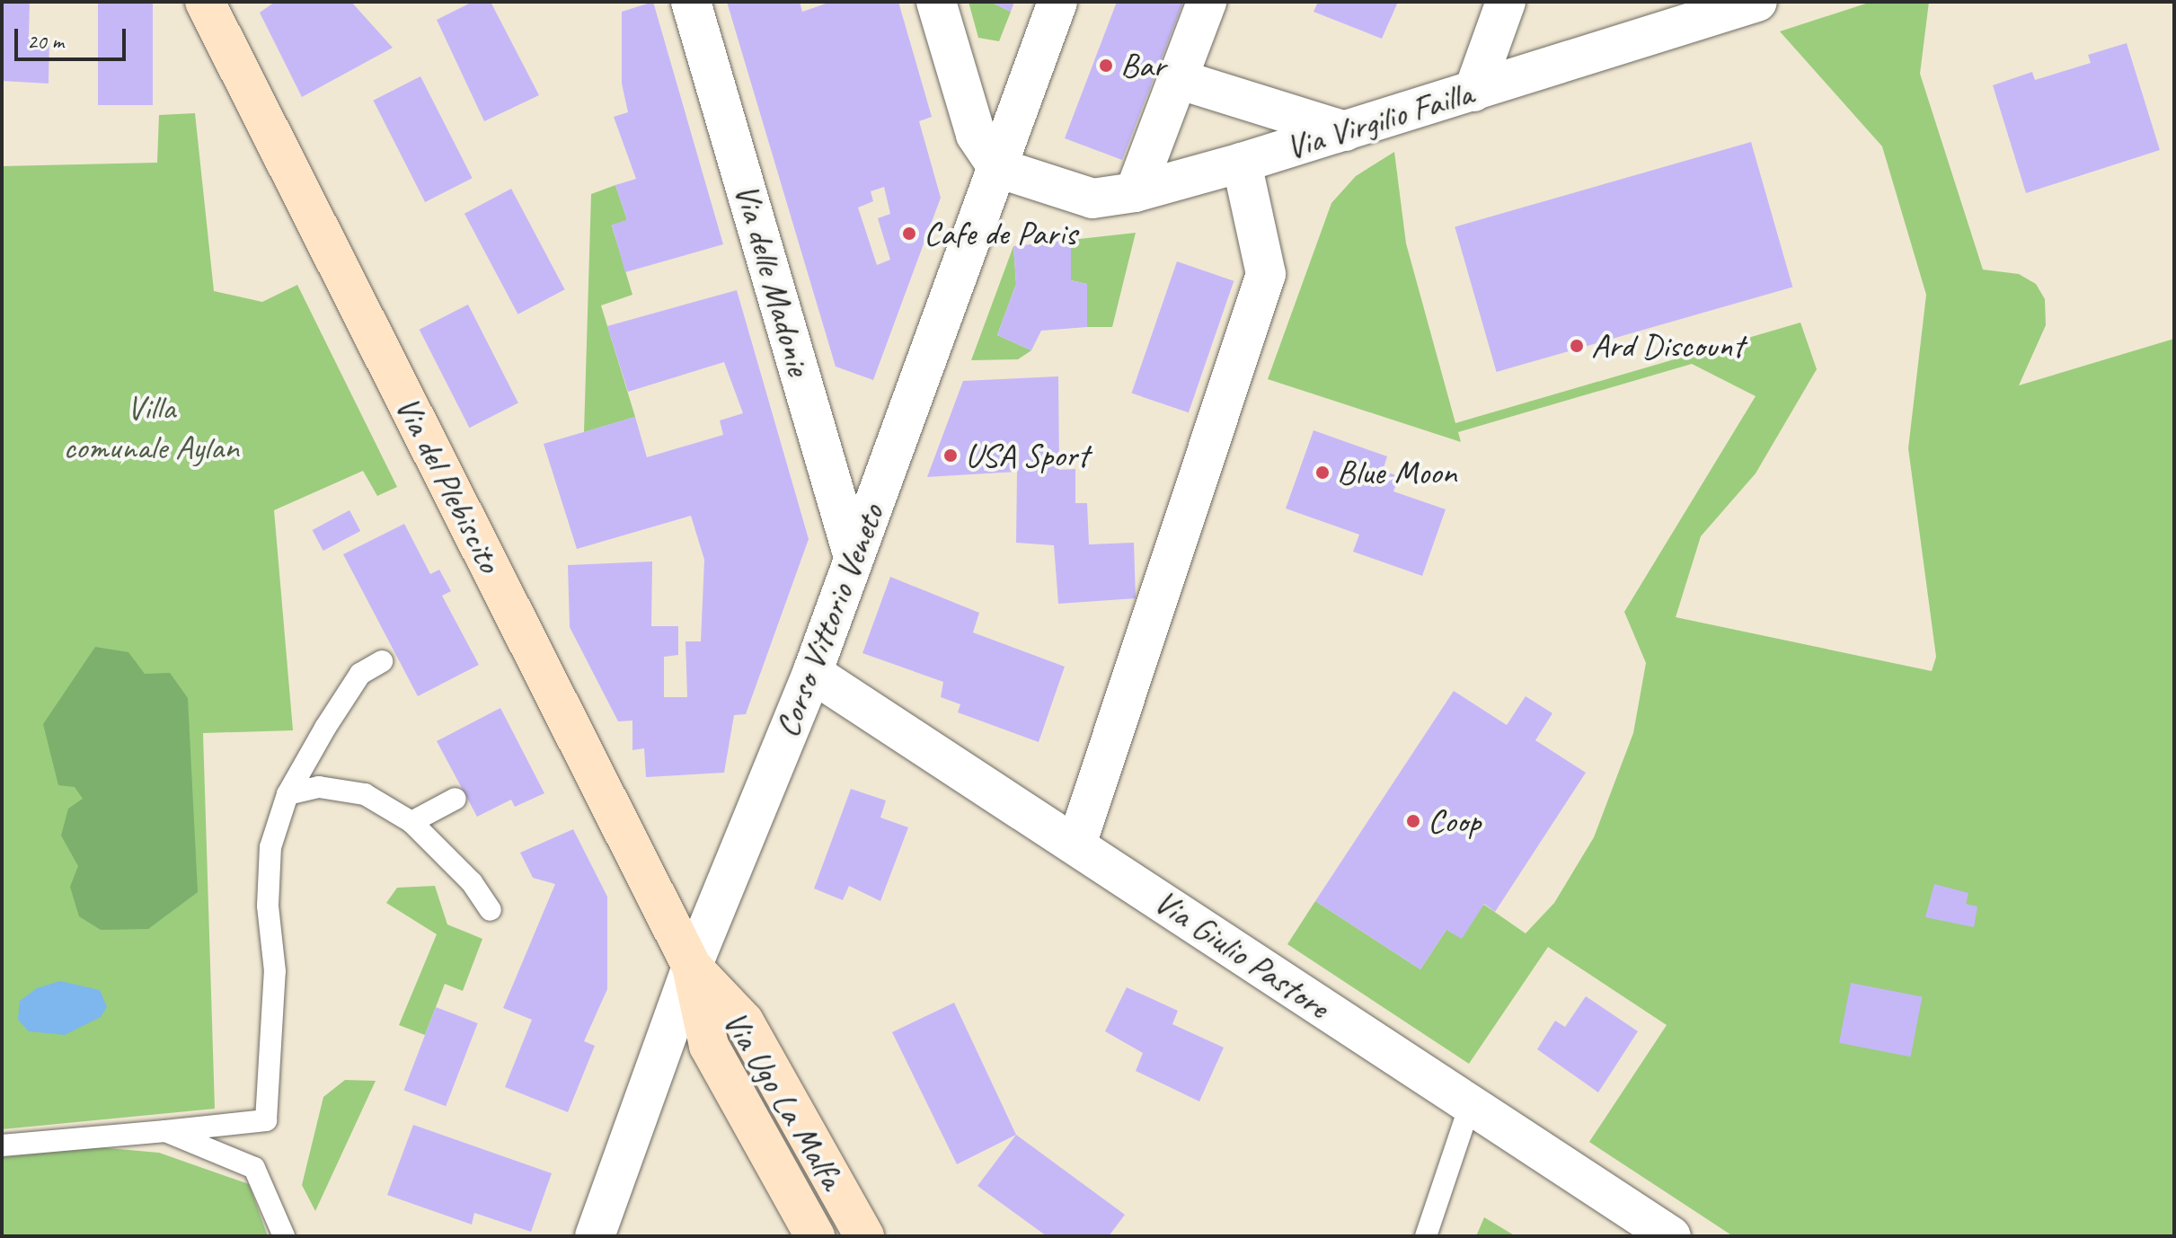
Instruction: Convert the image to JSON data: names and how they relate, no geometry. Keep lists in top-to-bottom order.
{
  "streets": {
    "street": [
      "Via Virgilio Failla",
      "Via delle Madonie",
      "Via del Plebiscito",
      "Corso Vittorio Veneto",
      "Via Giulio Pastore",
      "Via Ugo La Malfa"
    ]
  },
  "crossings": [
    ["Via Virgilio Failla", "Corso Vittorio Veneto"],
    ["Via delle Madonie", "Corso Vittorio Veneto"],
    ["Via del Plebiscito", "Corso Vittorio Veneto"],
    ["Via del Plebiscito", "Via Ugo La Malfa"],
    ["Corso Vittorio Veneto", "Via Giulio Pastore"],
    ["Corso Vittorio Veneto", "Via Ugo La Malfa"]
  ],
  "parks": ["Villa comunale Aylan"],
  "places": [
    "Bar",
    "Cafe de Paris",
    "Ard Discount",
    "USA Sport",
    "Blue Moon",
    "Coop"
  ],
  "scale_bar": "20 m"
}
